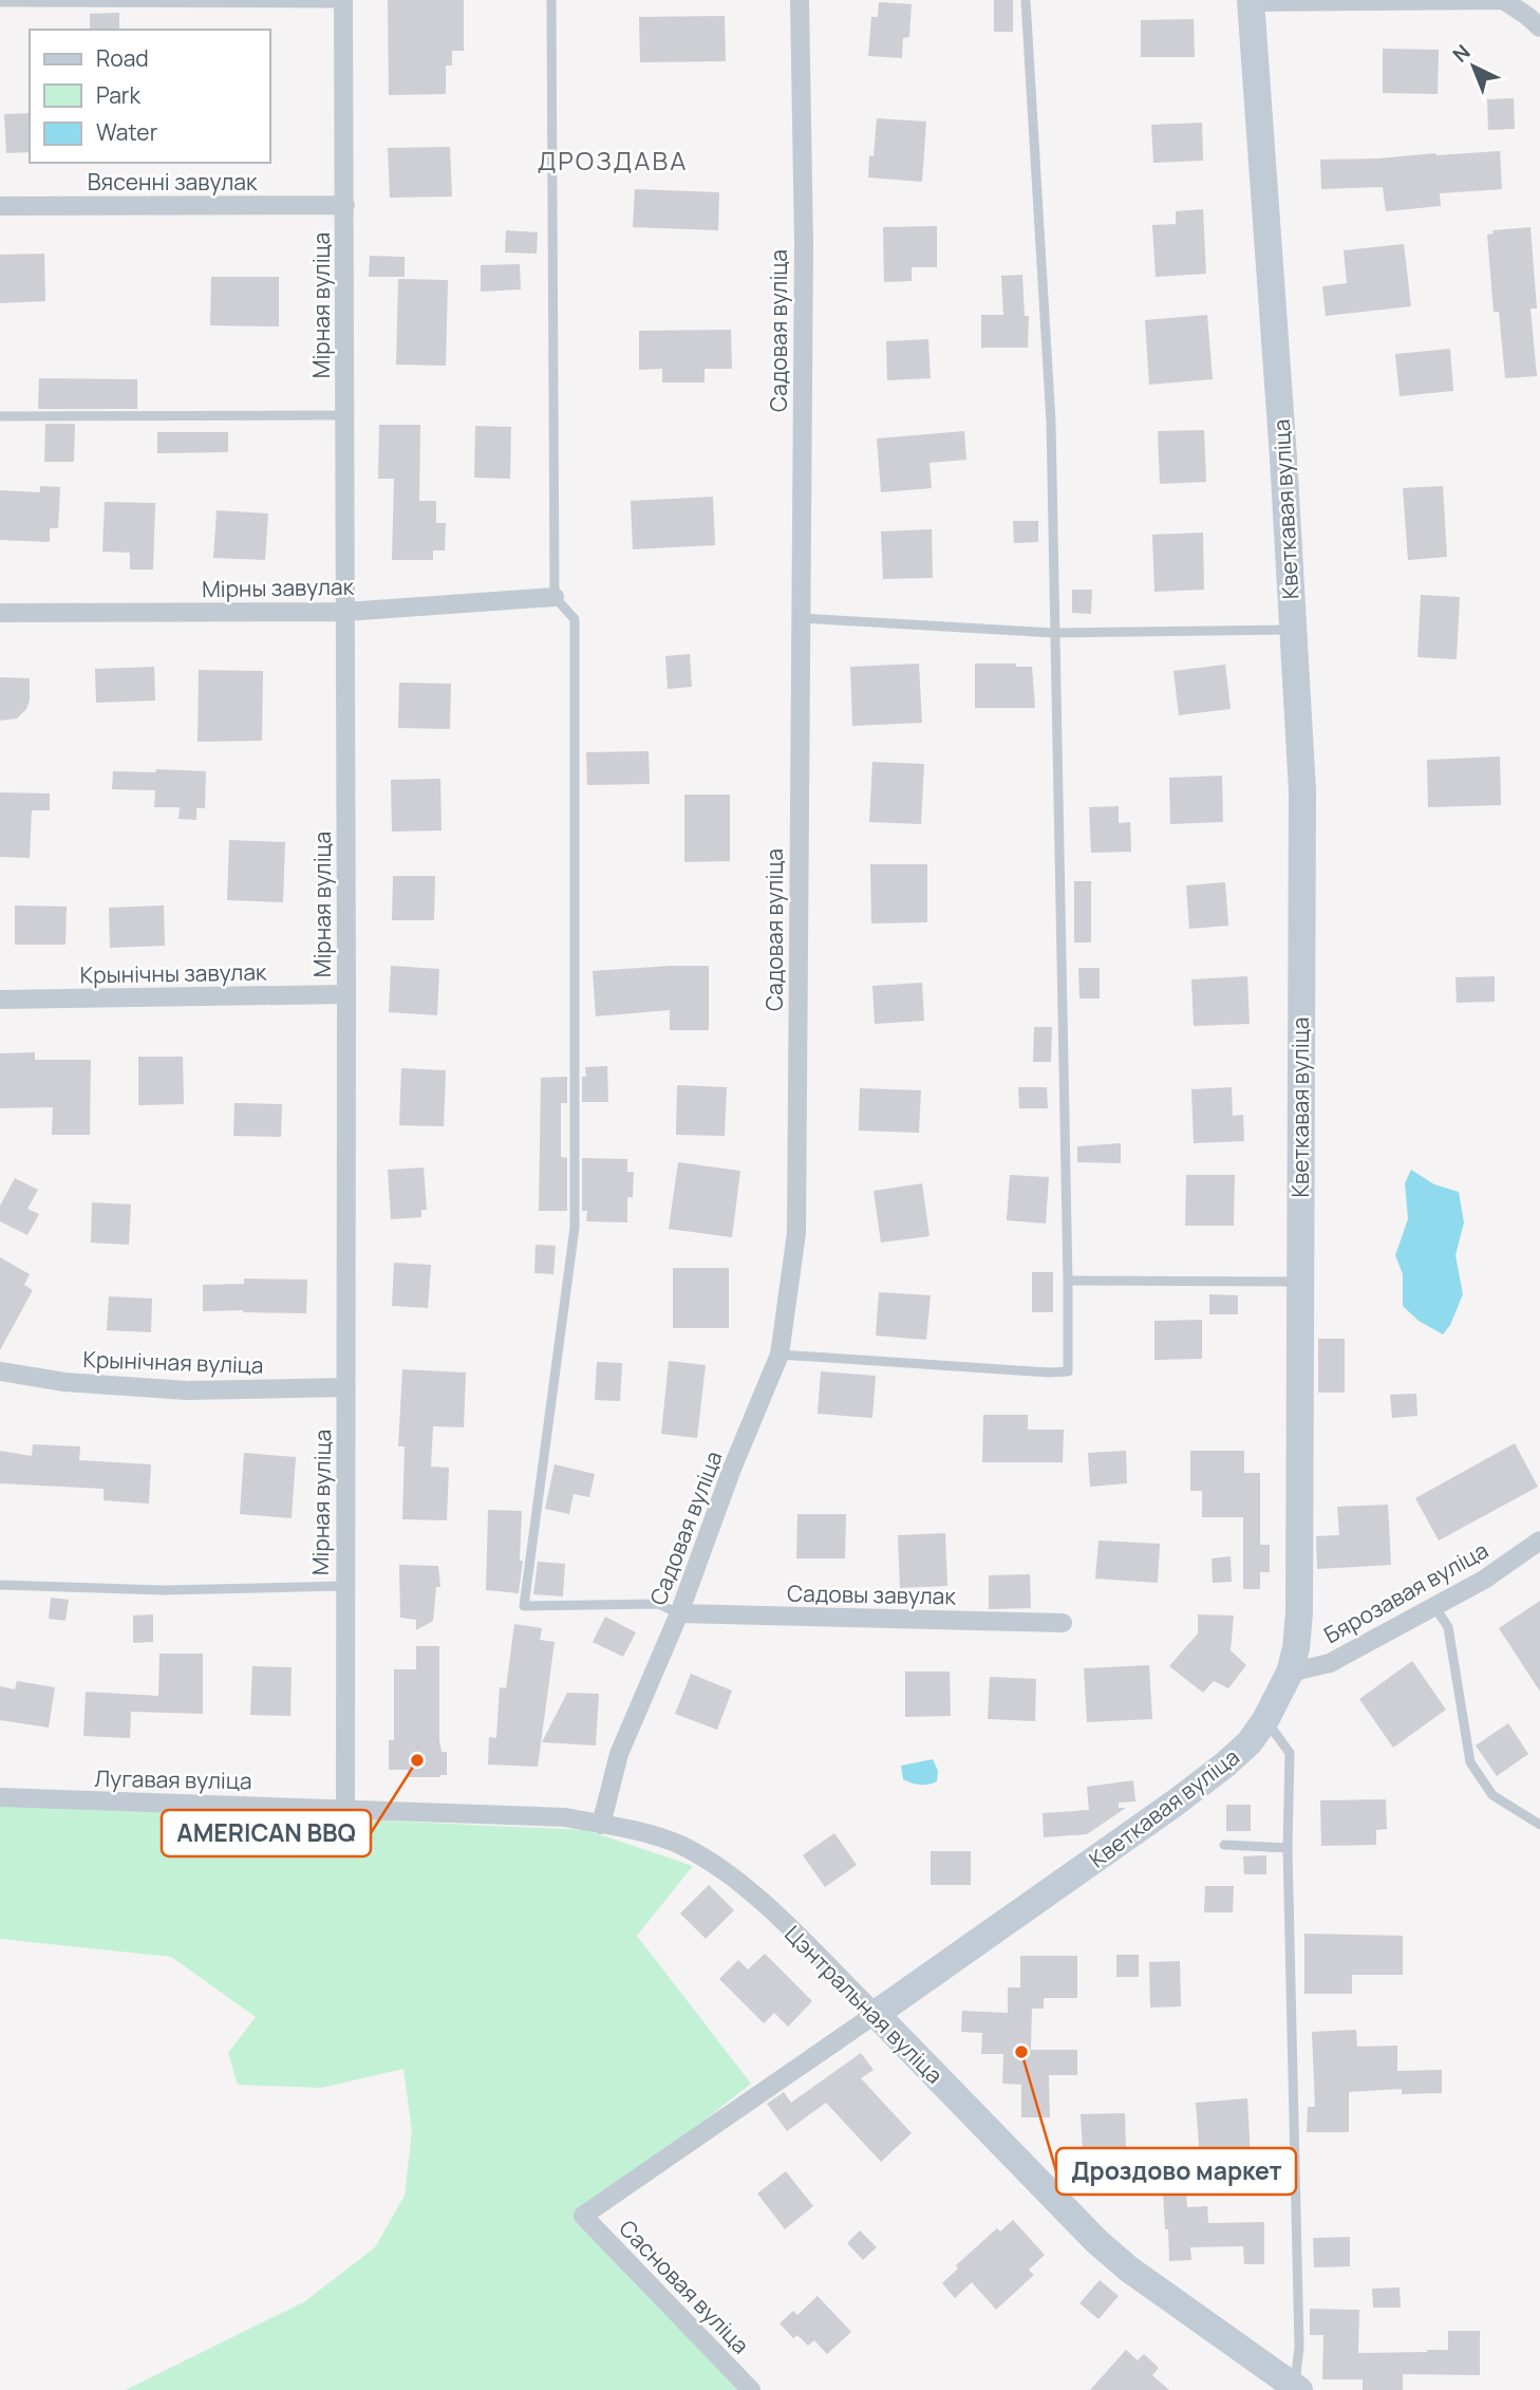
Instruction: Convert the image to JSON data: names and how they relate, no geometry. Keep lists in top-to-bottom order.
{
  "streets": {
    "street": [
      "Вясенні завулак",
      "Мірная вуліца",
      "Садовая вуліца",
      "Кветкавая вуліца",
      "Мірны завулак",
      "Крынічны завулак",
      "Крынічная вуліца",
      "Бярозавая вуліца",
      "Садовы завулак",
      "Лугавая вуліца",
      "Цэнтральная вуліца",
      "Сасновая вуліца"
    ]
  },
  "crossings": [
    ["Вясенні завулак", "Мірная вуліца"],
    ["Мірная вуліца", "Мірны завулак"],
    ["Мірная вуліца", "Крынічны завулак"],
    ["Мірная вуліца", "Крынічная вуліца"],
    ["Мірная вуліца", "Лугавая вуліца"],
    ["Мірная вуліца", "Цэнтральная вуліца"],
    ["Садовая вуліца", "Садовы завулак"],
    ["Садовая вуліца", "Цэнтральная вуліца"],
    ["Кветкавая вуліца", "Бярозавая вуліца"],
    ["Кветкавая вуліца", "Цэнтральная вуліца"],
    ["Кветкавая вуліца", "Сасновая вуліца"],
    ["Лугавая вуліца", "Цэнтральная вуліца"],
    ["Цэнтральная вуліца", "Сасновая вуліца"]
  ],
  "districts": ["ДРОЗДАВА"],
  "places": ["AMERICAN BBQ", "Дроздово маркет"],
  "legend": ["Road", "Park", "Water"],
  "north": "top left"
}
